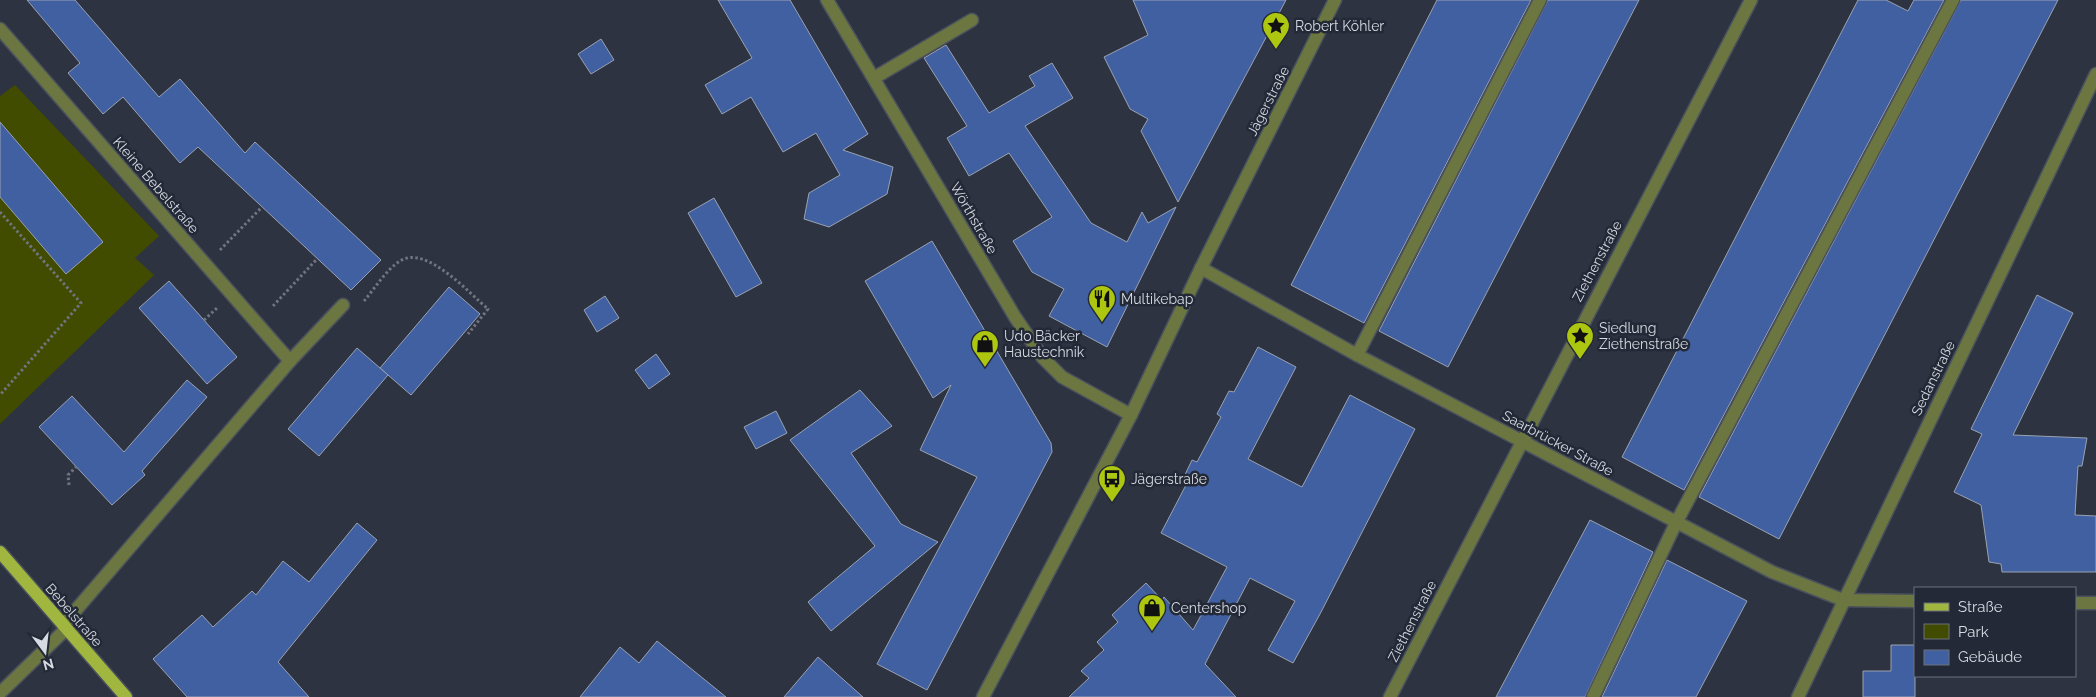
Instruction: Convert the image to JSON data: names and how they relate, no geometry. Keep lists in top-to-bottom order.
{
  "streets": {
    "main road": ["Bebelstraße"],
    "street": [
      "Jägerstraße",
      "Kleine Bebelstraße",
      "Wörthstraße",
      "Ziethenstraße",
      "Sedanstraße",
      "Saarbrücker Straße"
    ]
  },
  "crossings": [
    ["Jägerstraße", "Wörthstraße"],
    ["Jägerstraße", "Saarbrücker Straße"],
    ["Ziethenstraße", "Saarbrücker Straße"],
    ["Sedanstraße", "Saarbrücker Straße"]
  ],
  "places": {
    "place": ["Robert Köhler", "Siedlung Ziethenstraße"],
    "restaurant": ["Multikebap"],
    "shop": ["Udo Bäcker Haustechnik", "Centershop"],
    "bus stop": ["Jägerstraße"]
  },
  "legend": ["Straße", "Park", "Gebäude"],
  "north": "bottom"
}
